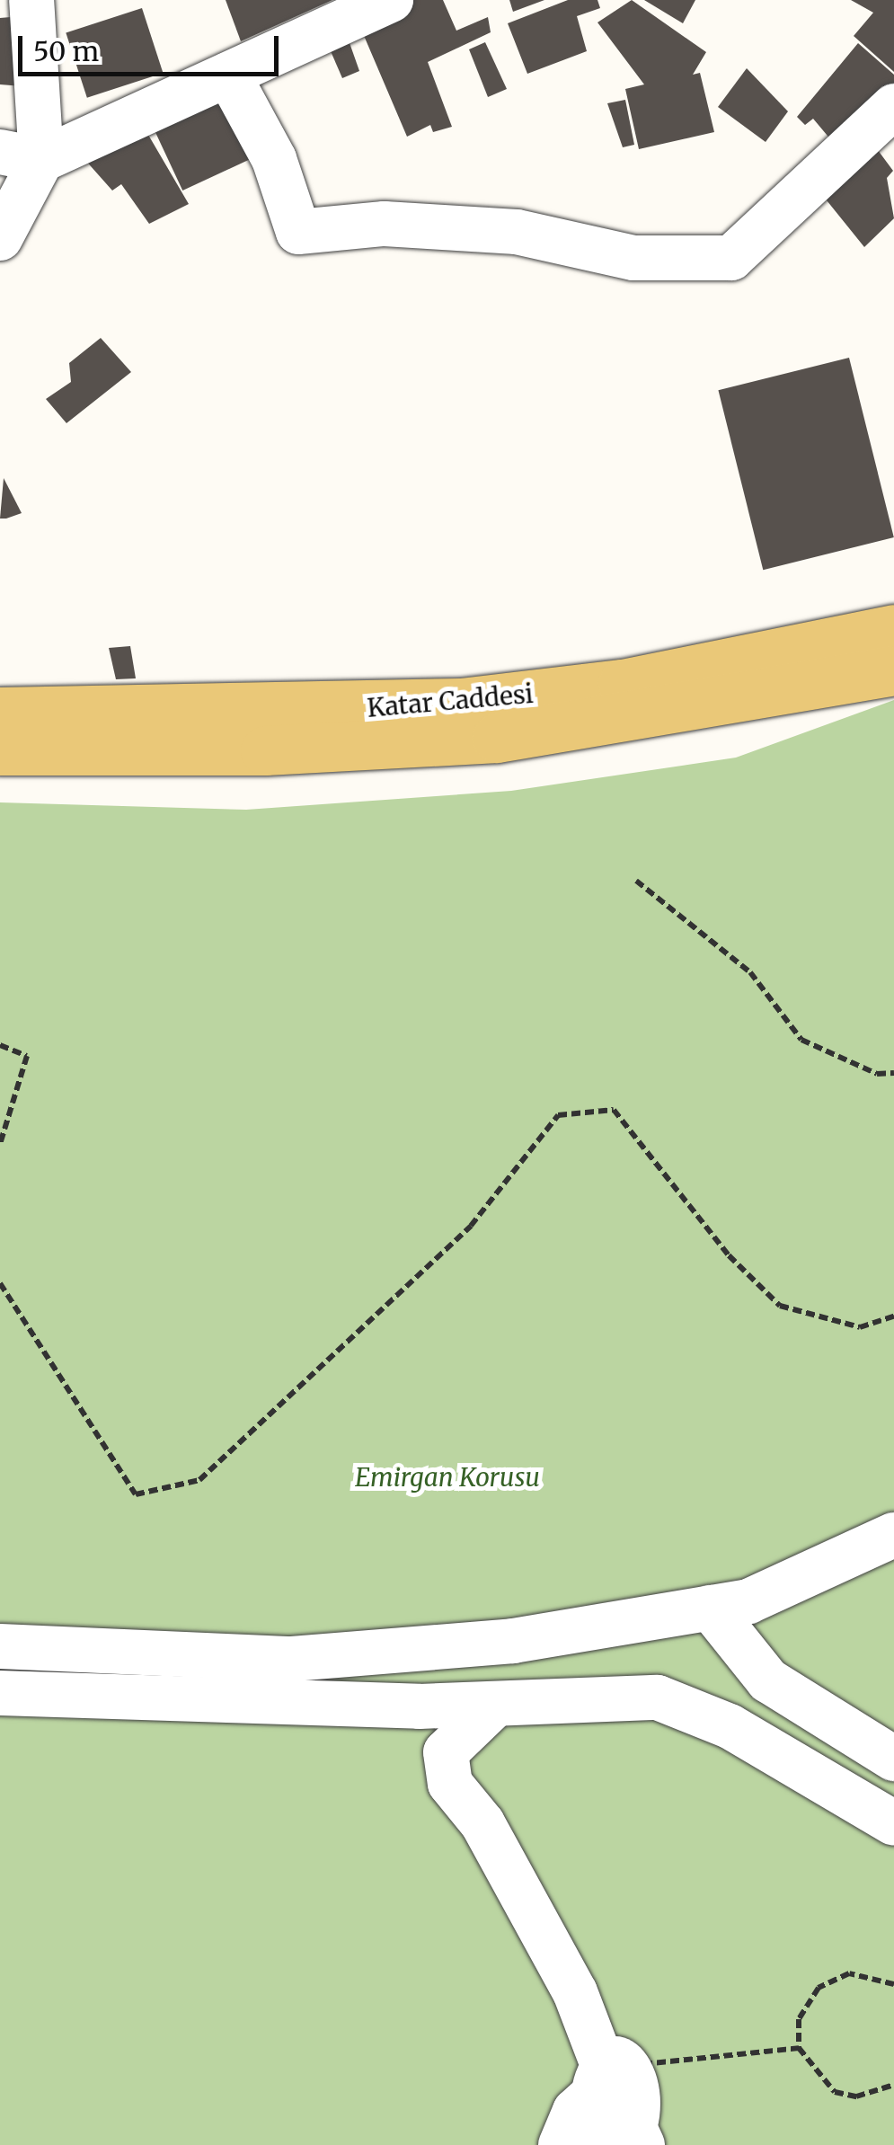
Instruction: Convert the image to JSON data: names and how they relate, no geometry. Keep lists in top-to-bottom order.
{
  "streets": {
    "main road": ["Katar Caddesi"]
  },
  "parks": ["Emirgan Korusu"],
  "scale_bar": "50 m"
}
